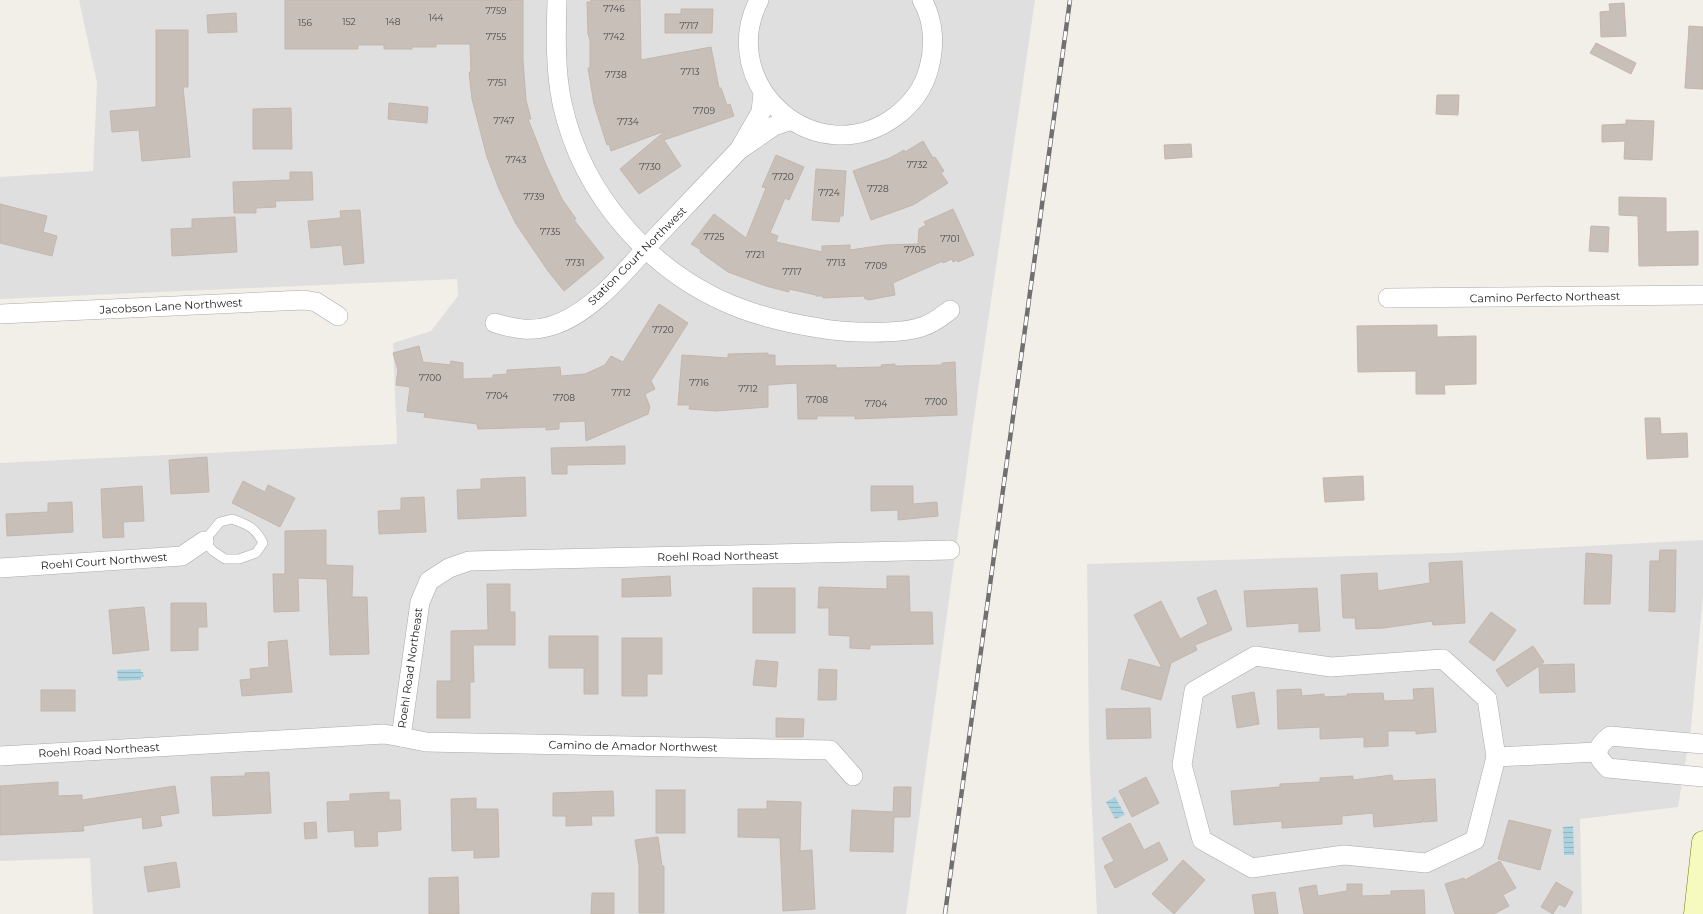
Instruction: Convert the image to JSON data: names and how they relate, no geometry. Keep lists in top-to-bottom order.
{
  "streets": {
    "street": [
      "Station Court Northwest",
      "Camino Perfecto Northeast",
      "Jacobson Lane Northwest",
      "Roehl Road Northeast",
      "Roehl Court Northwest",
      "Camino de Amador Northwest"
    ]
  },
  "crossings": [
    ["Roehl Road Northeast", "Camino de Amador Northwest"]
  ],
  "house_numbers": [
    "7746",
    "7759",
    "144",
    "152",
    "148",
    "156",
    "7717",
    "7755",
    "7742",
    "7713",
    "7738",
    "7751",
    "7709",
    "7747",
    "7734",
    "7743",
    "7732",
    "7730",
    "7720",
    "7728",
    "7724",
    "7739",
    "7735",
    "7725",
    "7701",
    "7705",
    "7721",
    "7731",
    "7713",
    "7709",
    "7717",
    "7720",
    "7700",
    "7716",
    "7712",
    "7712",
    "7704",
    "7708",
    "7708",
    "7700",
    "7704"
  ]
}
